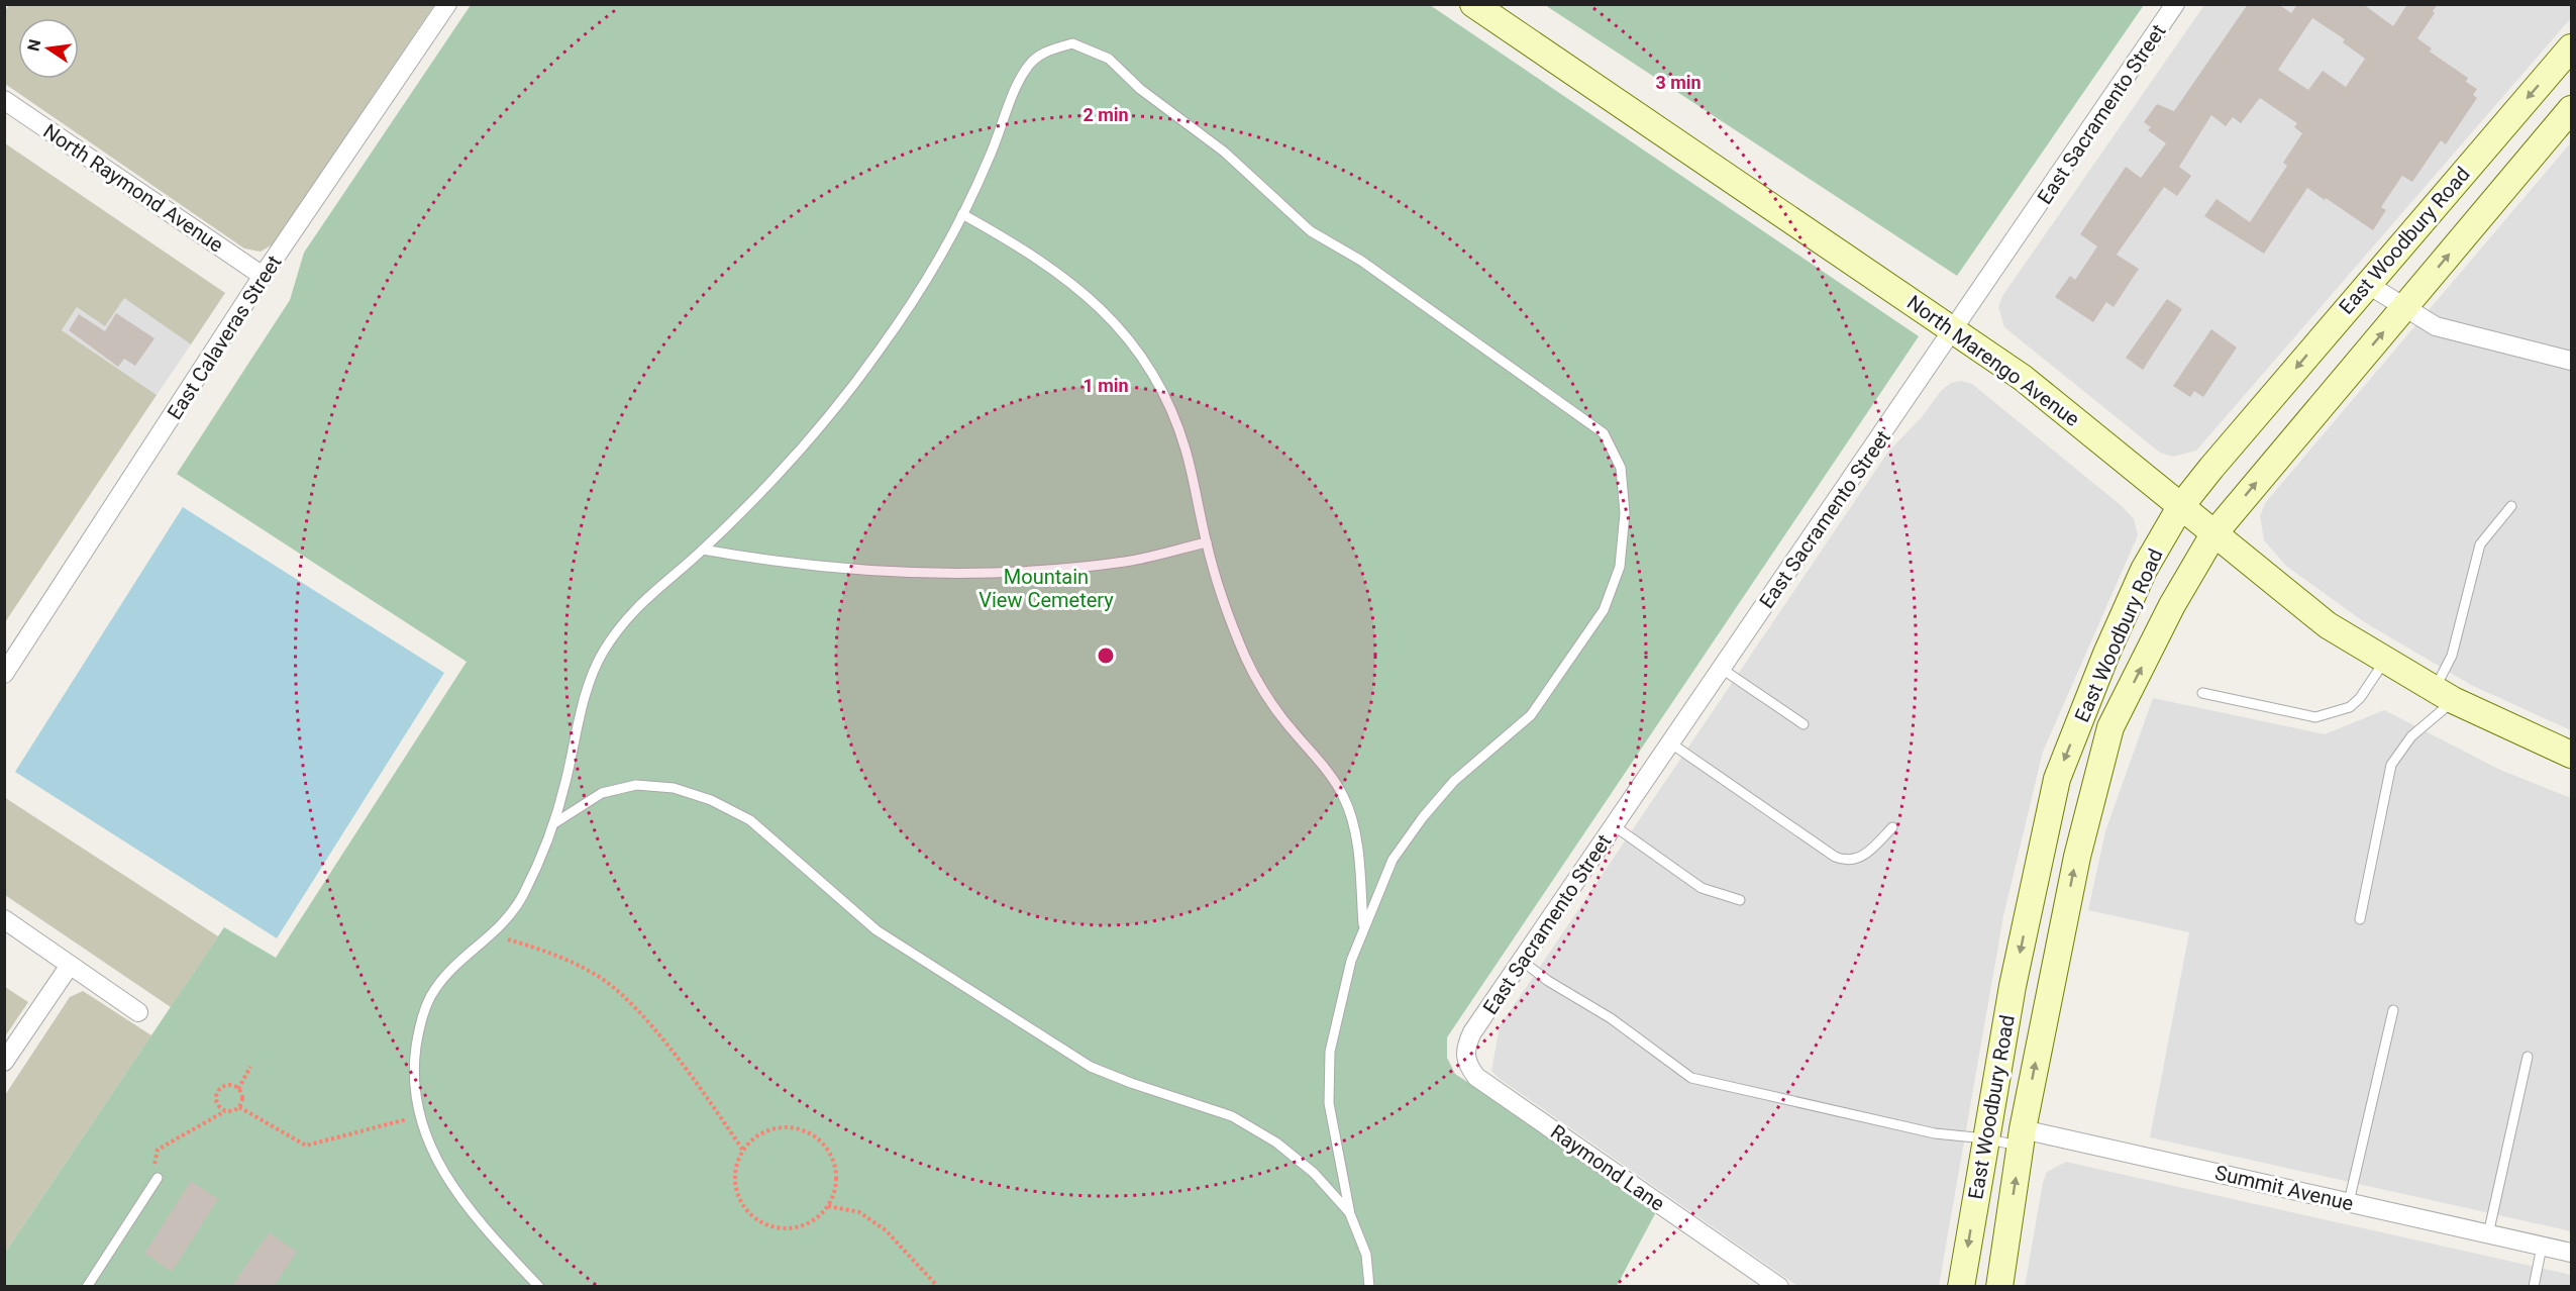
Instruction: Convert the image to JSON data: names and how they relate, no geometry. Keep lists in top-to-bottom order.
{
  "streets": {
    "main road": ["East Woodbury Road", "North Marengo Avenue"],
    "street": [
      "East Sacramento Street",
      "North Raymond Avenue",
      "East Calaveras Street",
      "Raymond Lane",
      "Summit Avenue"
    ]
  },
  "crossings": [
    ["East Sacramento Street", "North Marengo Avenue"],
    ["East Sacramento Street", "Raymond Lane"],
    ["North Raymond Avenue", "East Calaveras Street"],
    ["East Woodbury Road", "North Marengo Avenue"],
    ["East Woodbury Road", "Summit Avenue"]
  ],
  "parks": ["Mountain View Cemetery"],
  "north": "left",
  "rings": ["3 min", "2 min", "1 min"]
}
